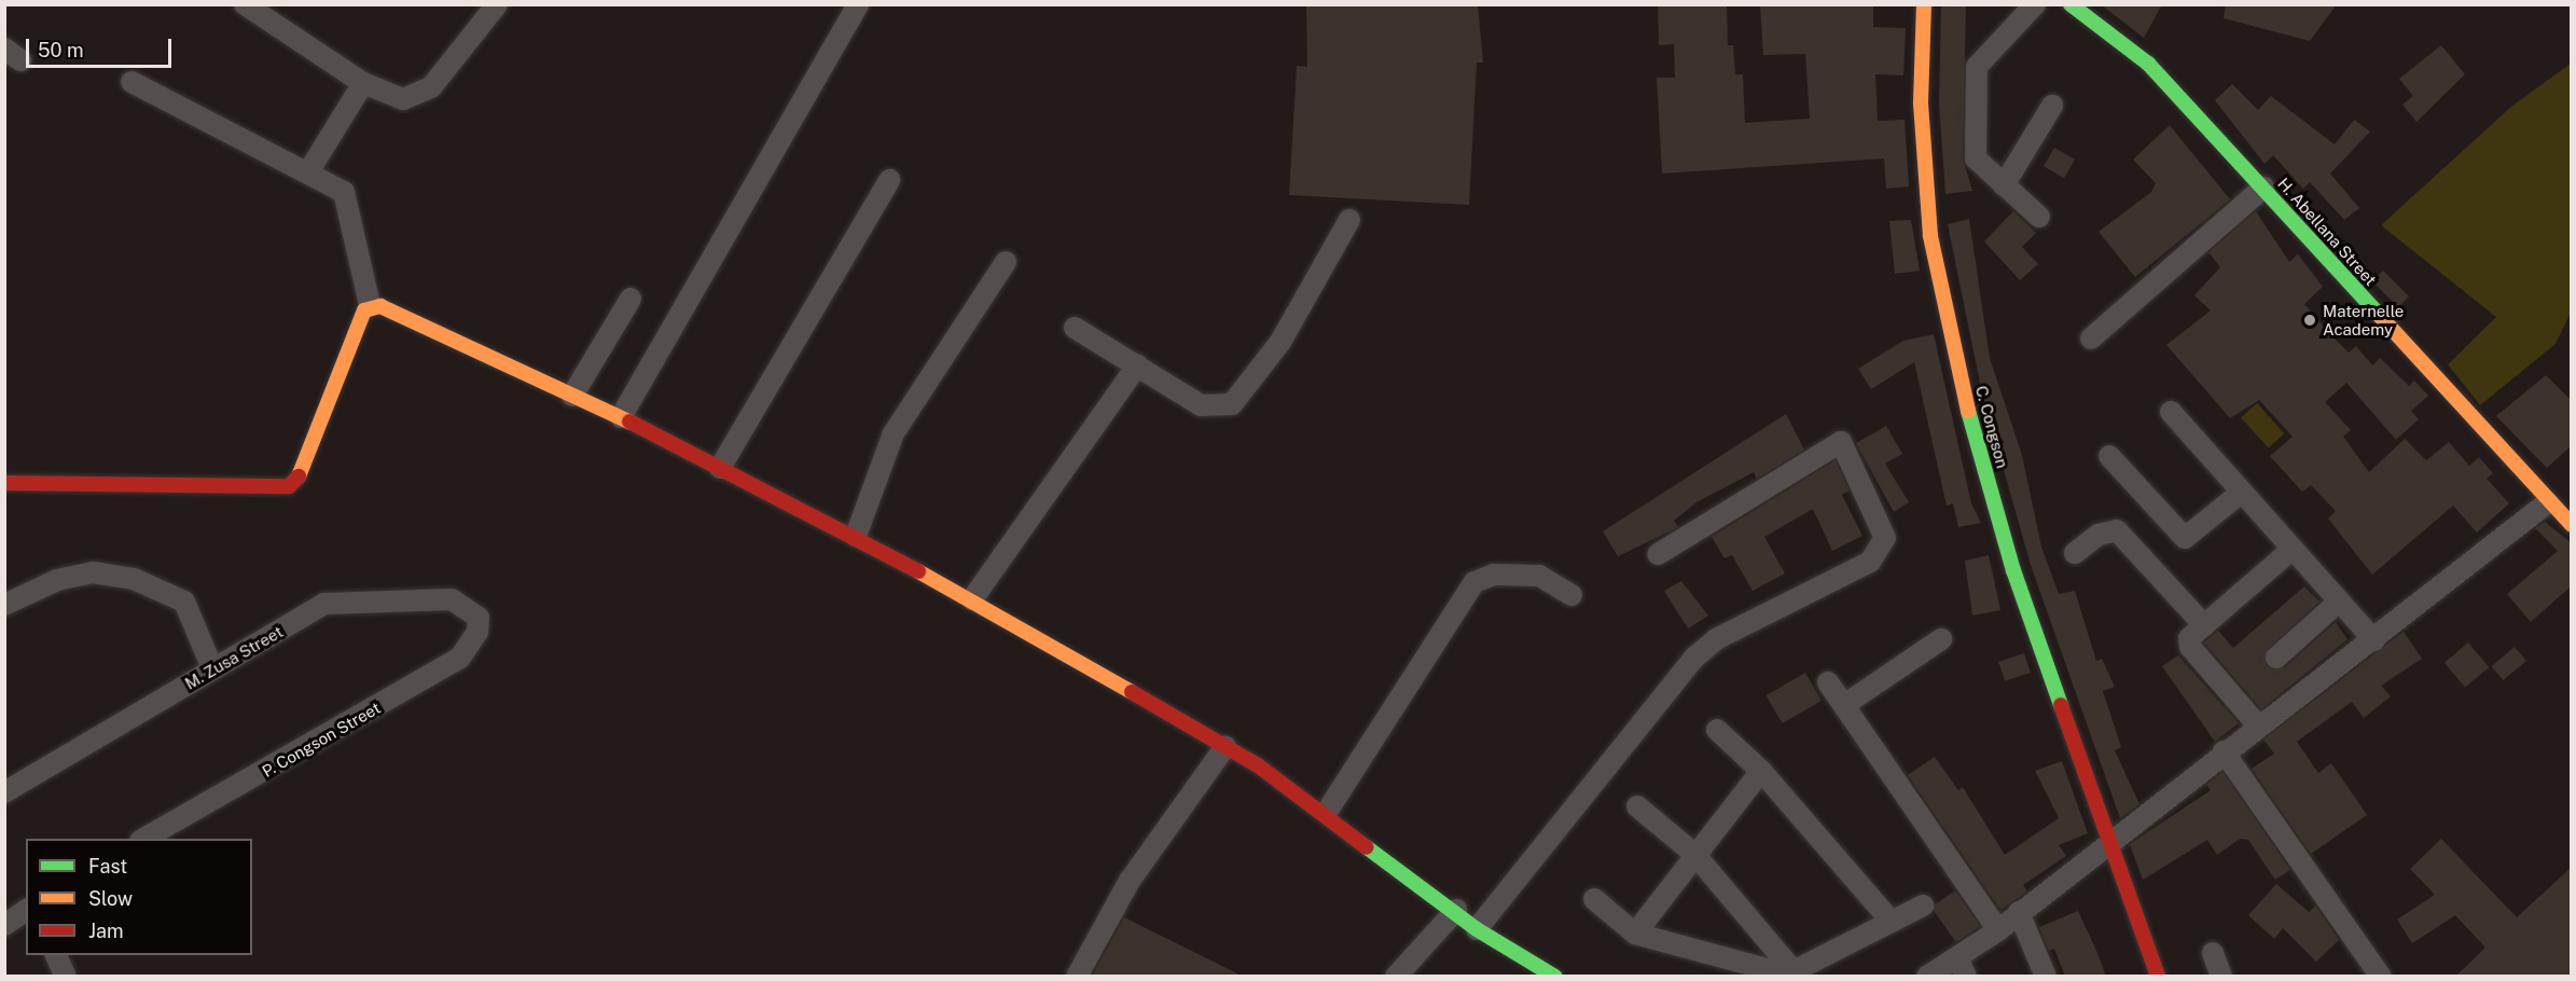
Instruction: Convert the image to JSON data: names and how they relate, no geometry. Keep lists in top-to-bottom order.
{
  "streets": {
    "street": [
      "H. Abellana Street",
      "C. Congson",
      "M. Zusa Street",
      "P. Congson Street"
    ]
  },
  "crossings": [
    ["M. Zusa Street", "P. Congson Street"]
  ],
  "places": ["Maternelle Academy"],
  "legend": ["Fast", "Slow", "Jam"],
  "scale_bar": "50 m"
}
